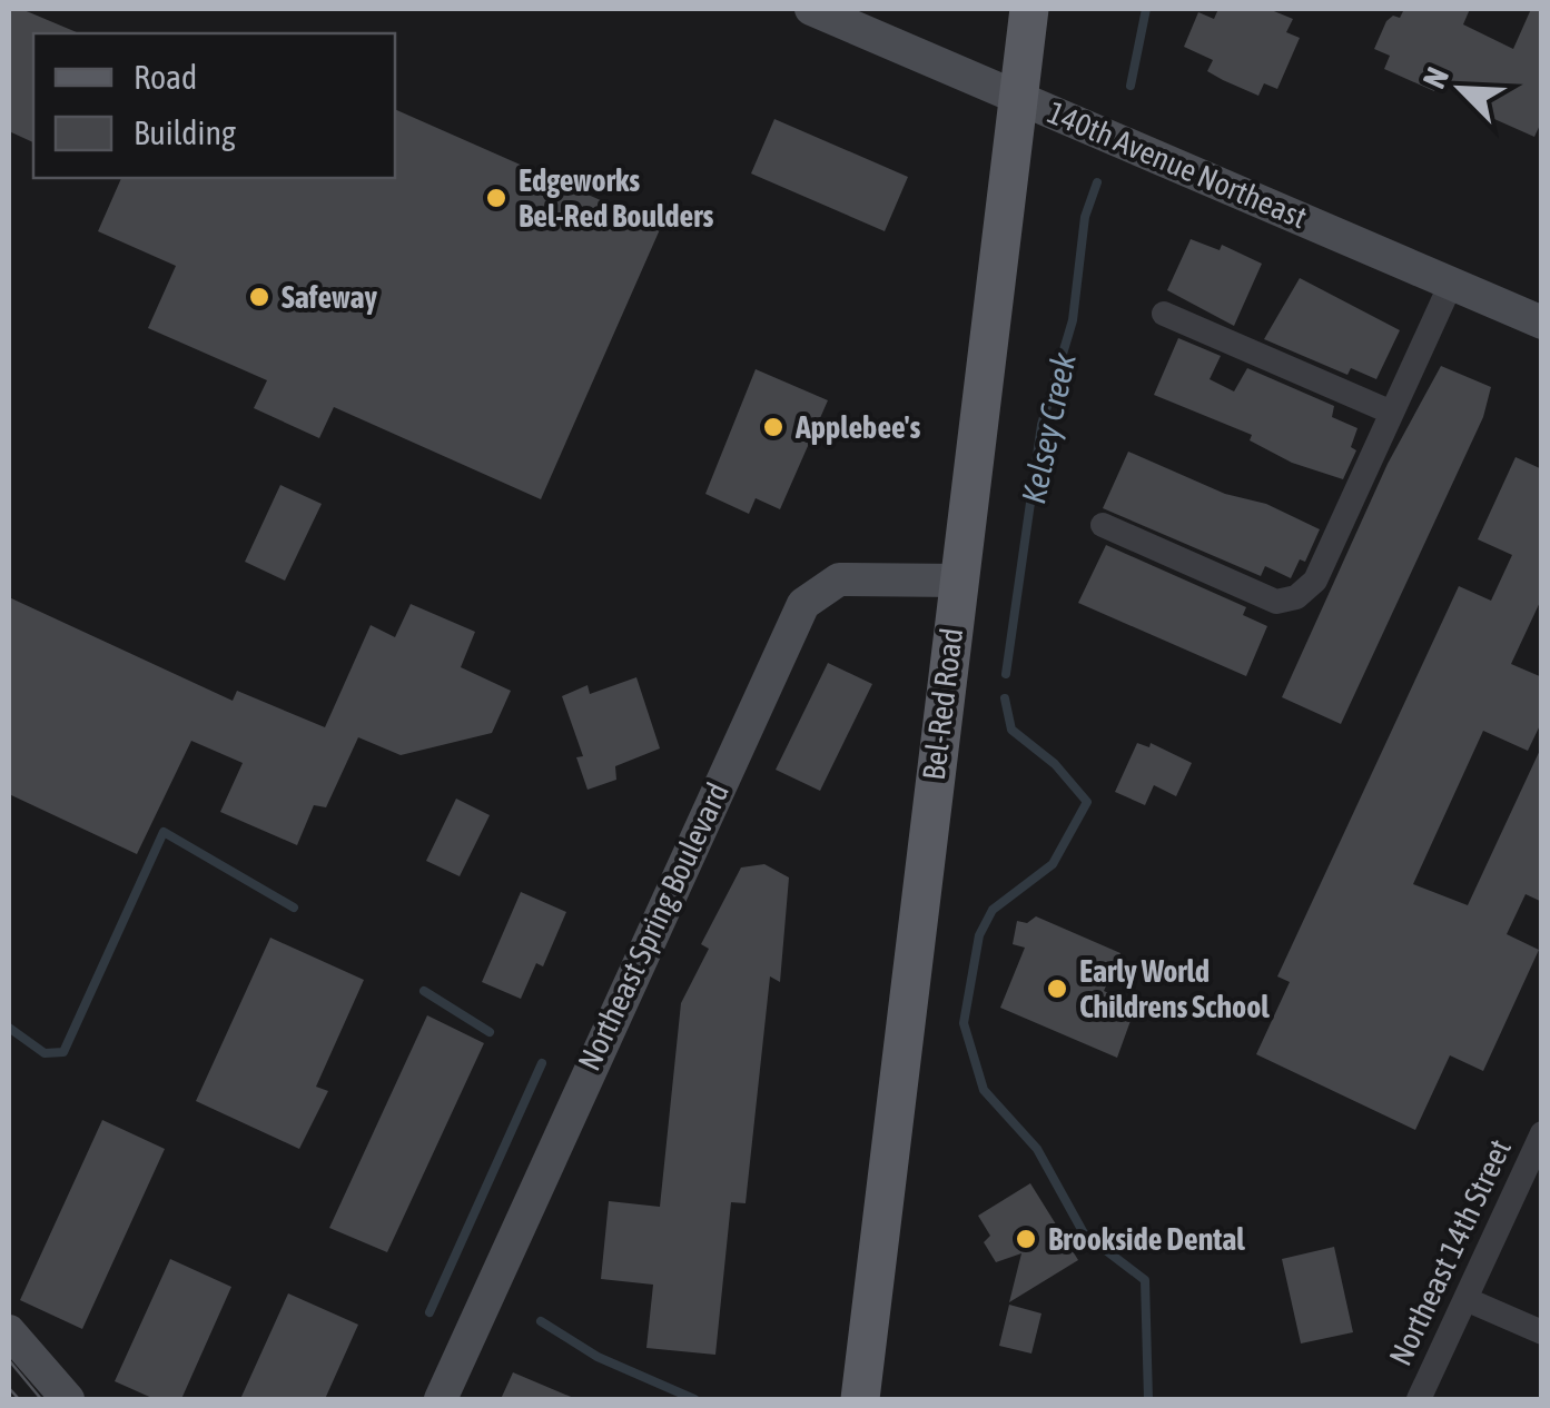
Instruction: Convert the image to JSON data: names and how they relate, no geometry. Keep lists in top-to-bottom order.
{
  "streets": {
    "main road": ["Bel-Red Road"],
    "street": ["140th Avenue Northeast", "Northeast Spring Boulevard", "Northeast 14th Street"]
  },
  "crossings": [
    ["140th Avenue Northeast", "Bel-Red Road"],
    ["Bel-Red Road", "Northeast Spring Boulevard"]
  ],
  "water": ["Kelsey Creek"],
  "places": [
    "Edgeworks Bel-Red Boulders",
    "Safeway",
    "Applebee's",
    "Early World Childrens School",
    "Brookside Dental"
  ],
  "legend": ["Road", "Building"],
  "north": "top left"
}
